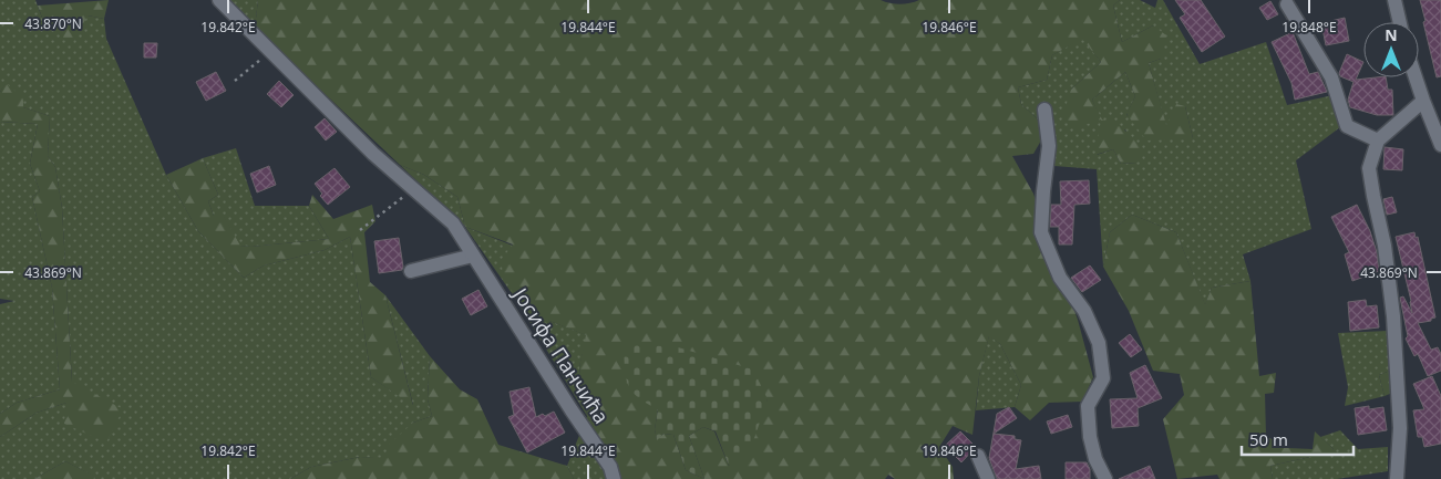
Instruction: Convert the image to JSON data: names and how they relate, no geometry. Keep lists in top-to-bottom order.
{
  "streets": {
    "street": ["Јосифа Панчића"]
  },
  "scale_bar": "50 m",
  "north": "top",
  "coordinates": [
    "43.870°N",
    "19.842°E",
    "19.844°E",
    "19.846°E",
    "19.848°E",
    "43.869°N"
  ]
}
